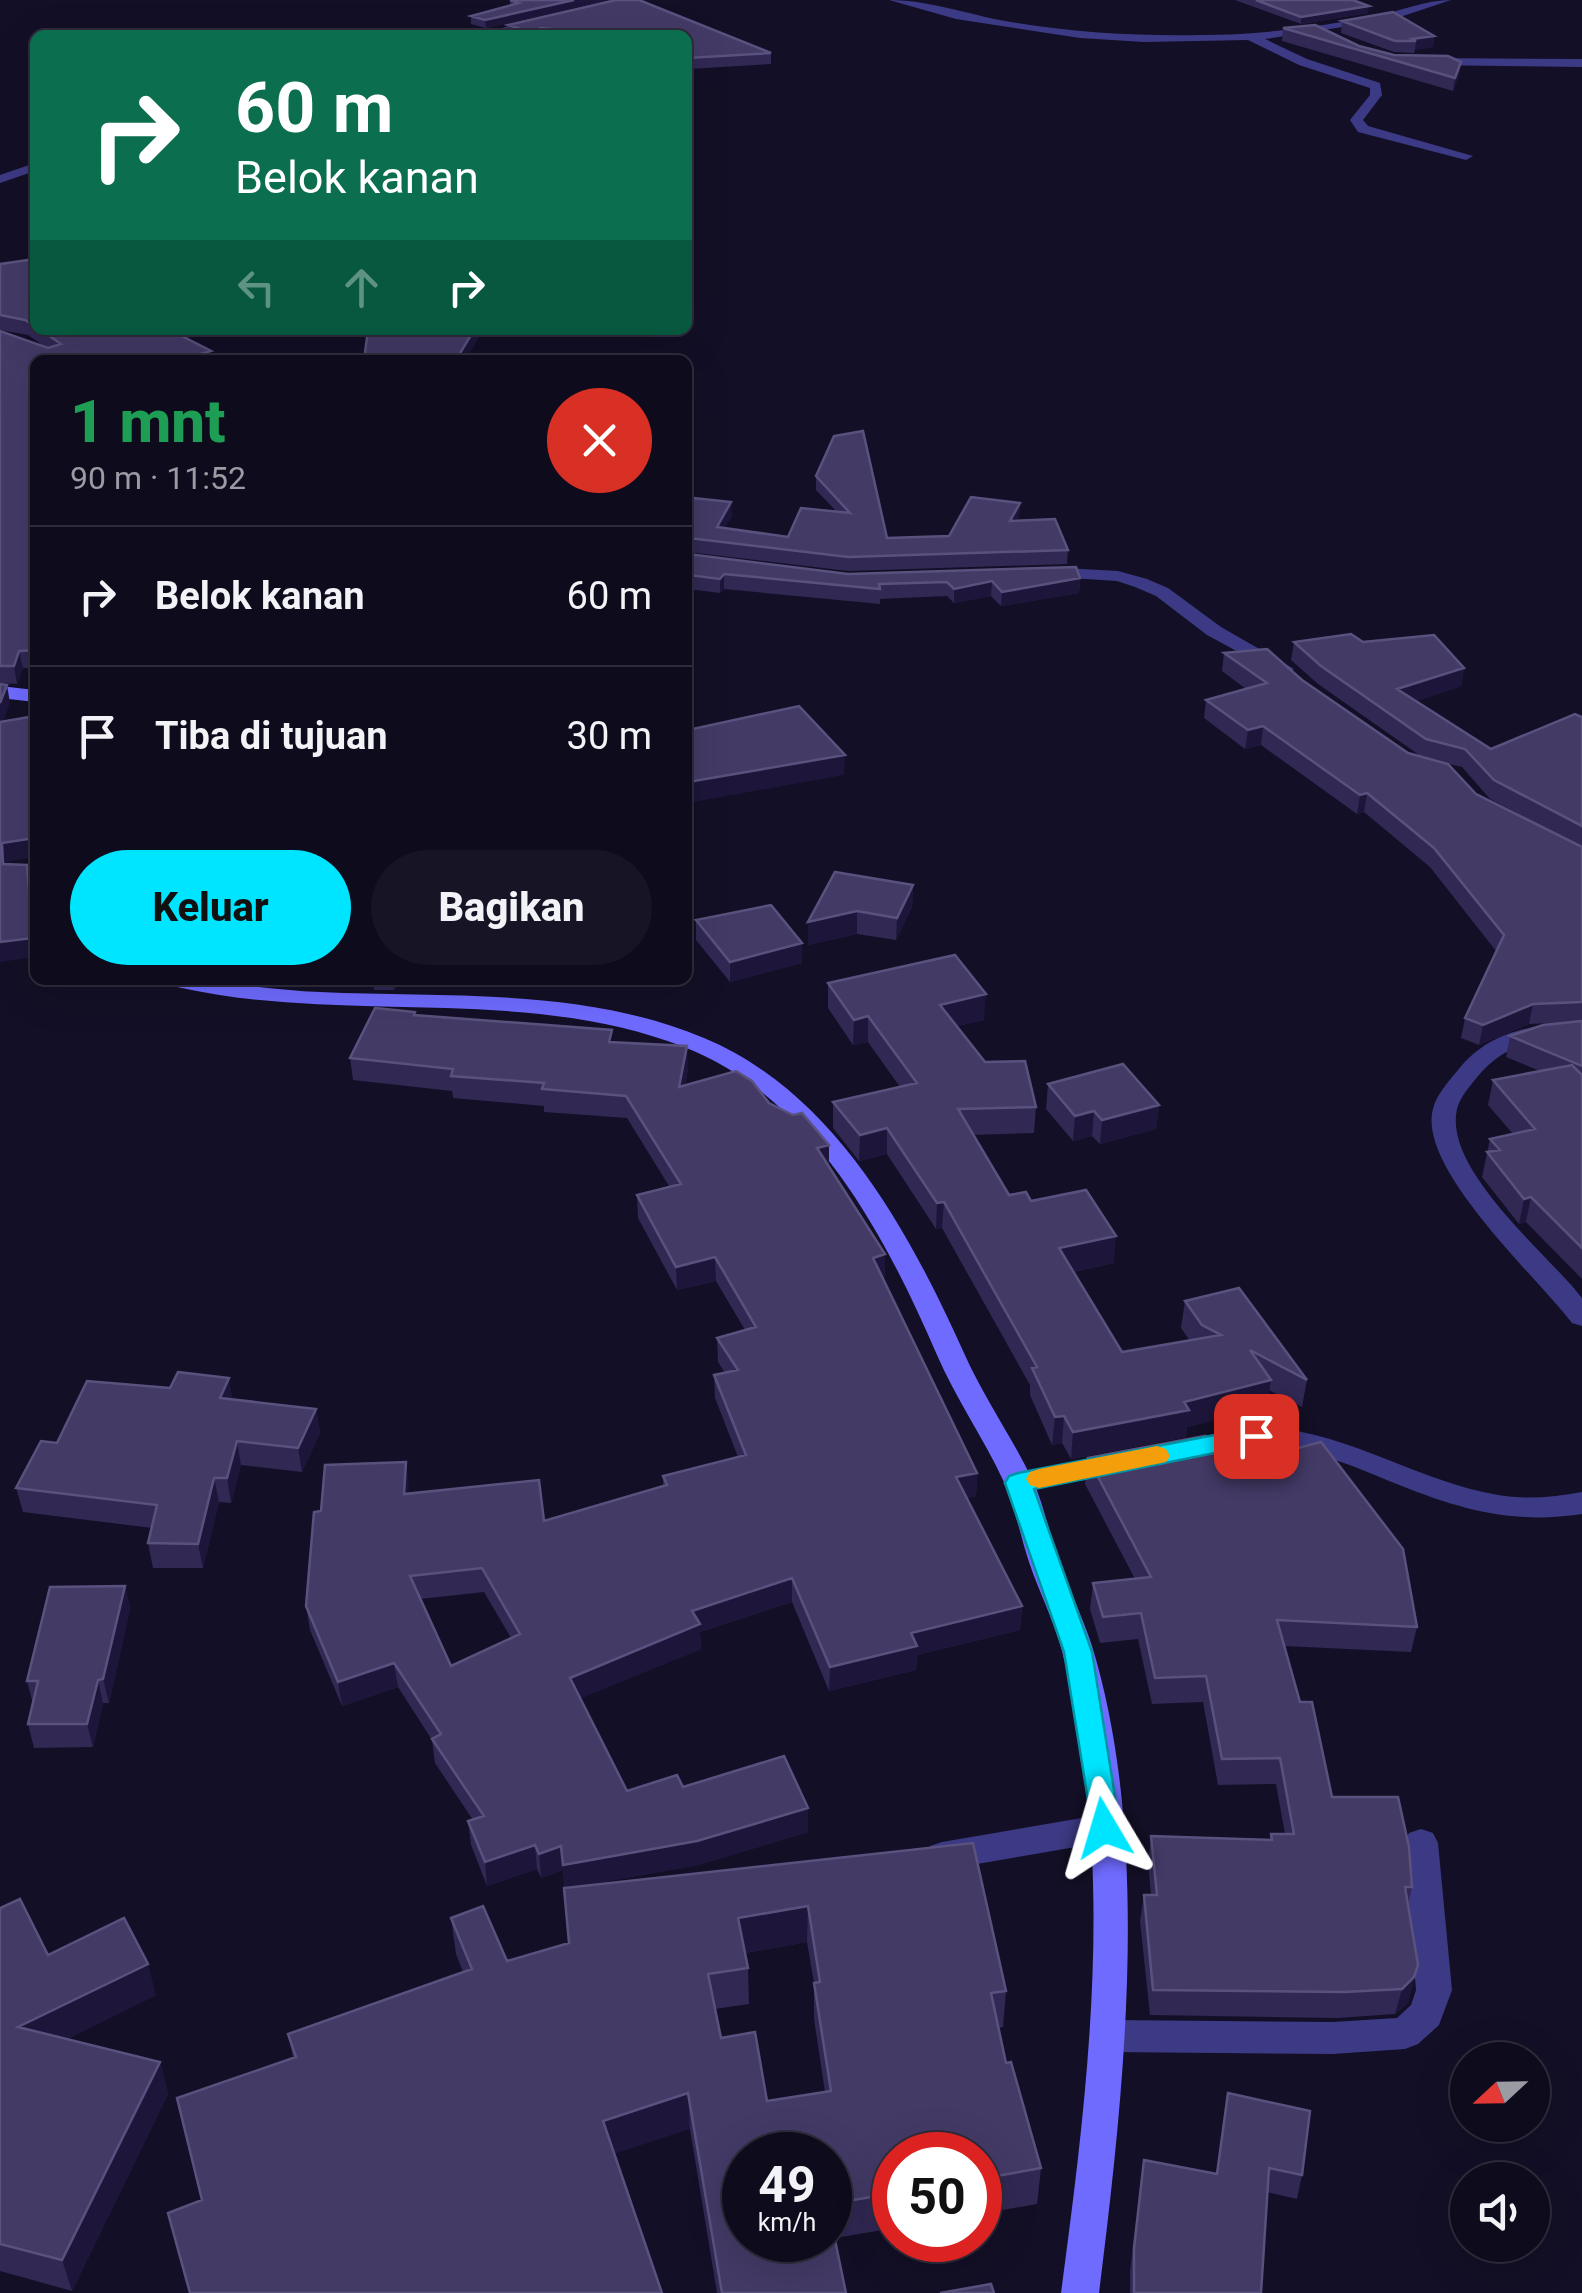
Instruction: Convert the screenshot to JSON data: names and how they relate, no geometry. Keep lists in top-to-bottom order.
{
  "north": "left",
  "page": {
    "turn": ["60 m", "Belok kanan"],
    "heading": ["1 mnt", "90 m · 11:52"],
    "list": [
      {
        "name": "Belok kanan",
        "value": "60 m"
      },
      {
        "name": "Tiba di tujuan",
        "value": "30 m"
      }
    ],
    "buttons": ["Keluar", "Bagikan"],
    "speed": "49 km/h",
    "limit": "50"
  }
}
